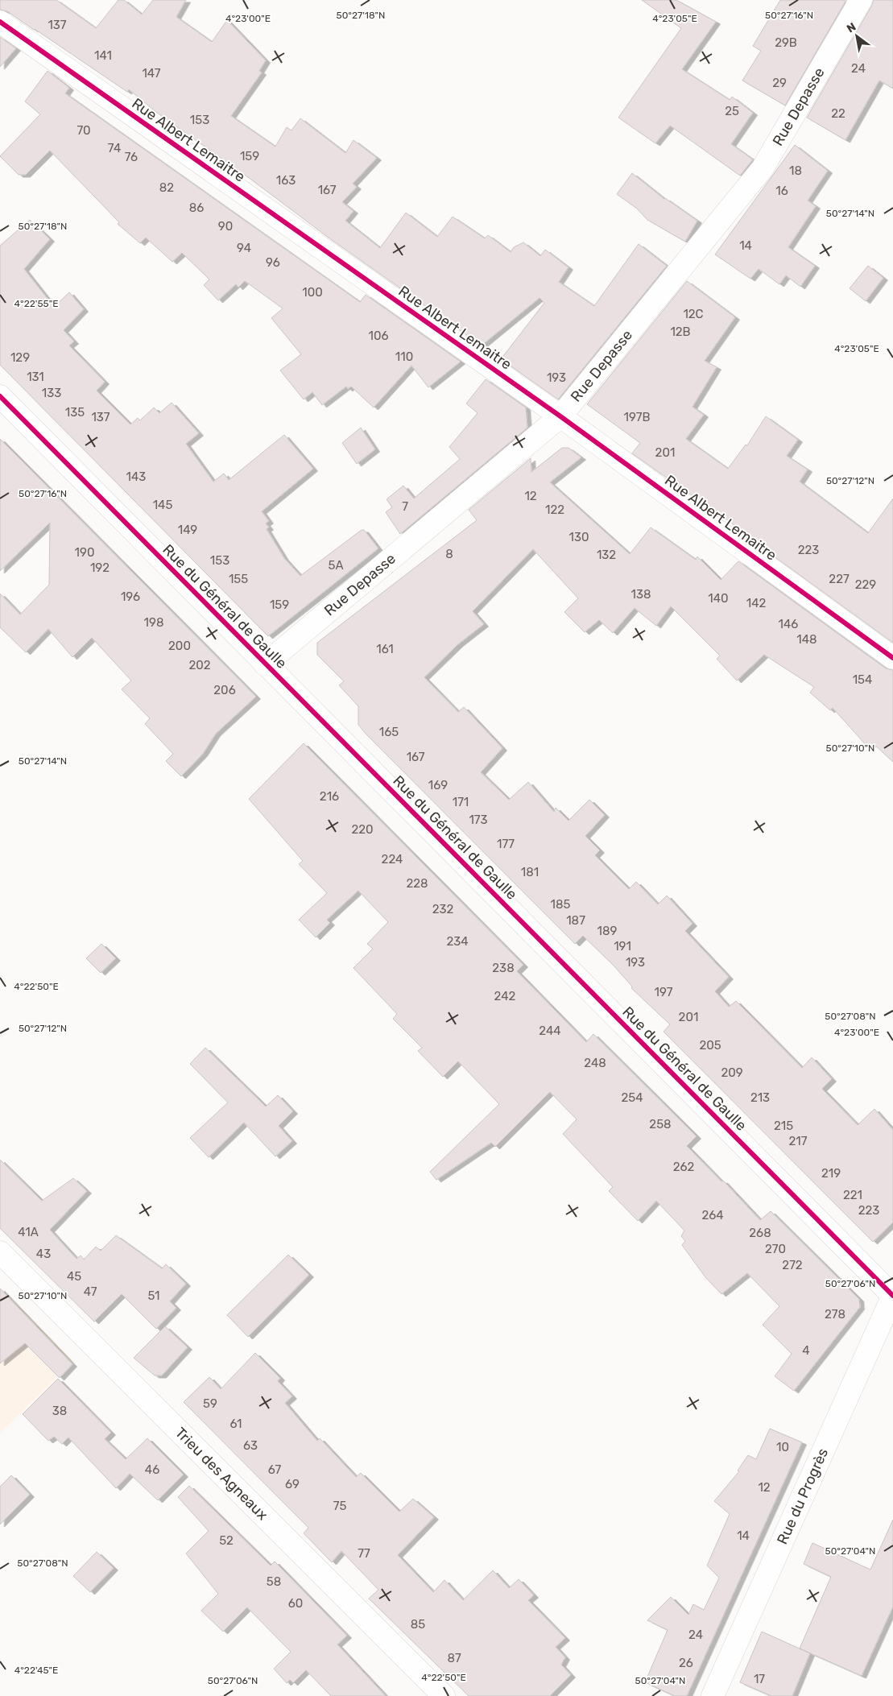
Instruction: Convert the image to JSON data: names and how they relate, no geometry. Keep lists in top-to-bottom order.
{
  "streets": {
    "street": [
      "Rue Depasse",
      "Rue Albert Lemaitre",
      "Rue du Général de Gaulle",
      "Trieu des Agneaux",
      "Rue du Progrès"
    ]
  },
  "crossings": [
    ["Rue Depasse", "Rue Albert Lemaitre"],
    ["Rue Depasse", "Rue du Général de Gaulle"],
    ["Rue du Général de Gaulle", "Rue du Progrès"]
  ],
  "house_numbers": [
    "137",
    "29B",
    "141",
    "24",
    "147",
    "29",
    "25",
    "22",
    "153",
    "70",
    "74",
    "159",
    "76",
    "18",
    "163",
    "82",
    "167",
    "16",
    "86",
    "90",
    "14",
    "94",
    "96",
    "100",
    "12C",
    "12B",
    "106",
    "110",
    "129",
    "131",
    "193",
    "133",
    "135",
    "137",
    "197B",
    "201",
    "143",
    "12",
    "145",
    "7",
    "122",
    "149",
    "130",
    "223",
    "190",
    "8",
    "132",
    "153",
    "5A",
    "192",
    "155",
    "227",
    "229",
    "138",
    "196",
    "140",
    "142",
    "159",
    "198",
    "146",
    "148",
    "200",
    "161",
    "202",
    "154",
    "206",
    "165",
    "167",
    "169",
    "216",
    "171",
    "173",
    "220",
    "177",
    "224",
    "181",
    "228",
    "185",
    "232",
    "187",
    "189",
    "234",
    "191",
    "193",
    "238",
    "197",
    "242",
    "201",
    "244",
    "205",
    "248",
    "209",
    "254",
    "213",
    "258",
    "215",
    "217",
    "262",
    "219",
    "221",
    "223",
    "264",
    "41A",
    "268",
    "270",
    "43",
    "272",
    "45",
    "47",
    "51",
    "278",
    "4",
    "59",
    "38",
    "61",
    "63",
    "10",
    "46",
    "67",
    "69",
    "12",
    "75",
    "14",
    "52",
    "77",
    "58",
    "60",
    "85",
    "24",
    "87",
    "26",
    "17"
  ],
  "north": "top left",
  "coordinates": [
    "50°27'18\"N",
    "50°27'16\"N",
    "4°23'00\"E",
    "4°23'05\"E",
    "50°27'14\"N",
    "4°22'55\"E",
    "50°27'12\"N",
    "50°27'10\"N",
    "4°22'50\"E",
    "50°27'08\"N",
    "50°27'06\"N",
    "50°27'04\"N",
    "4°22'45\"E"
  ]
}
